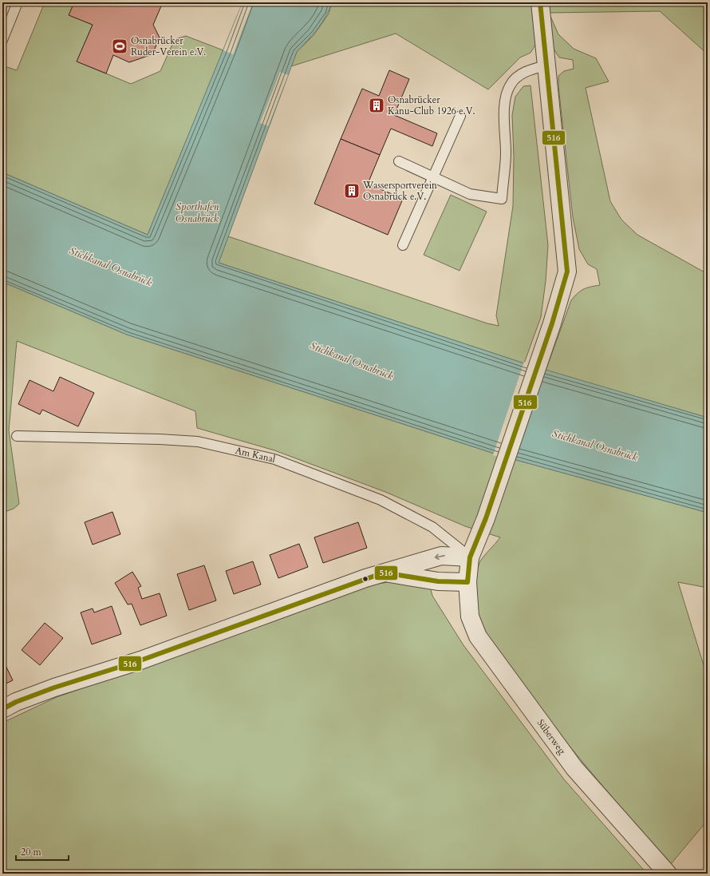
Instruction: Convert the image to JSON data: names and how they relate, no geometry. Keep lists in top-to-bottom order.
{
  "streets": {
    "street": ["Süberweg"],
    "lane": ["Am Kanal"]
  },
  "crossings": [
    ["Am Kanal", "Süberweg"]
  ],
  "water": ["Sporthafen Osnabrück", "Stichkanal Osnabrück"],
  "places": {
    "sports": ["Osnabrücker Ruder-Verein e.V."],
    "building": ["Osnabrücker Kanu-Club 1926 e.V.", "Wassersportverein Osnabrück e.V."]
  },
  "lines": ["transit line 516"],
  "scale_bar": "20 m"
}
